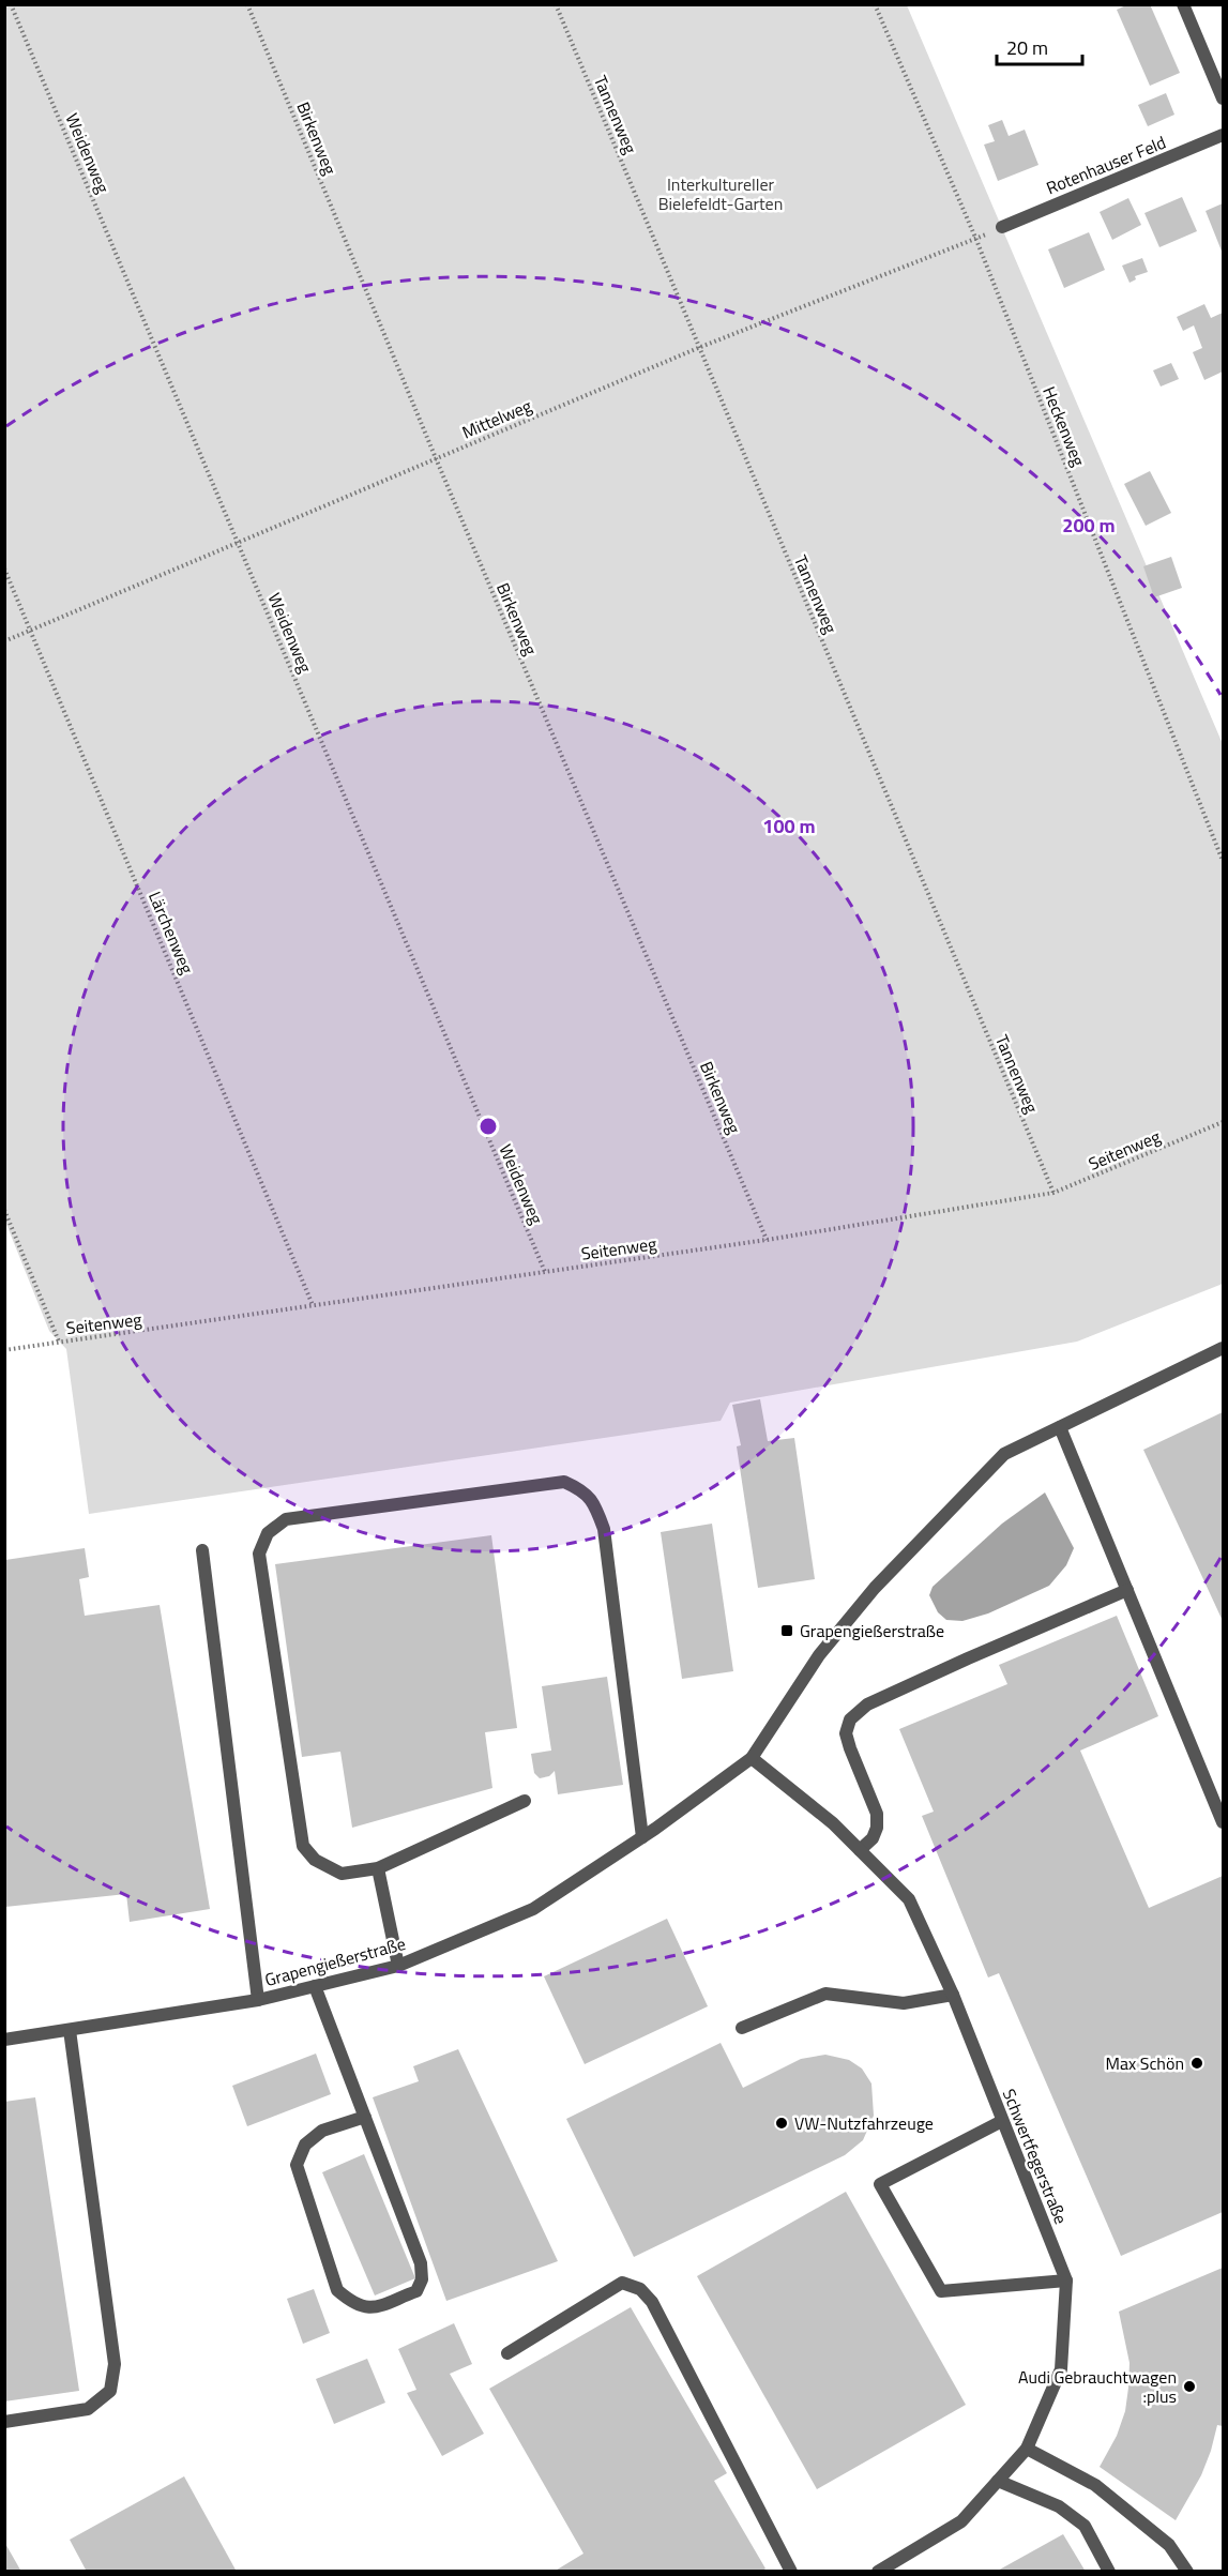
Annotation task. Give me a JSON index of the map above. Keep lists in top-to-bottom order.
{
  "streets": {
    "street": ["Rotenhauser Feld", "Grapengießerstraße", "Schwertfegerstraße"],
    "path": [
      "Tannenweg",
      "Birkenweg",
      "Weidenweg",
      "Mittelweg",
      "Heckenweg",
      "Lärchenweg",
      "Seitenweg"
    ]
  },
  "crossings": [
    ["Tannenweg", "Mittelweg"],
    ["Tannenweg", "Seitenweg"],
    ["Birkenweg", "Mittelweg"],
    ["Birkenweg", "Seitenweg"],
    ["Weidenweg", "Mittelweg"],
    ["Weidenweg", "Seitenweg"],
    ["Rotenhauser Feld", "Mittelweg"],
    ["Mittelweg", "Heckenweg"],
    ["Mittelweg", "Lärchenweg"],
    ["Lärchenweg", "Seitenweg"],
    ["Grapengießerstraße", "Schwertfegerstraße"]
  ],
  "parks": ["Interkultureller Bielefeldt-Garten"],
  "places": {
    "transit": ["Grapengießerstraße"],
    "other": ["Max Schön", "VW-Nutzfahrzeuge", "Audi Gebrauchtwagen :plus"]
  },
  "scale_bar": "20 m",
  "rings": ["200 m", "100 m"]
}
